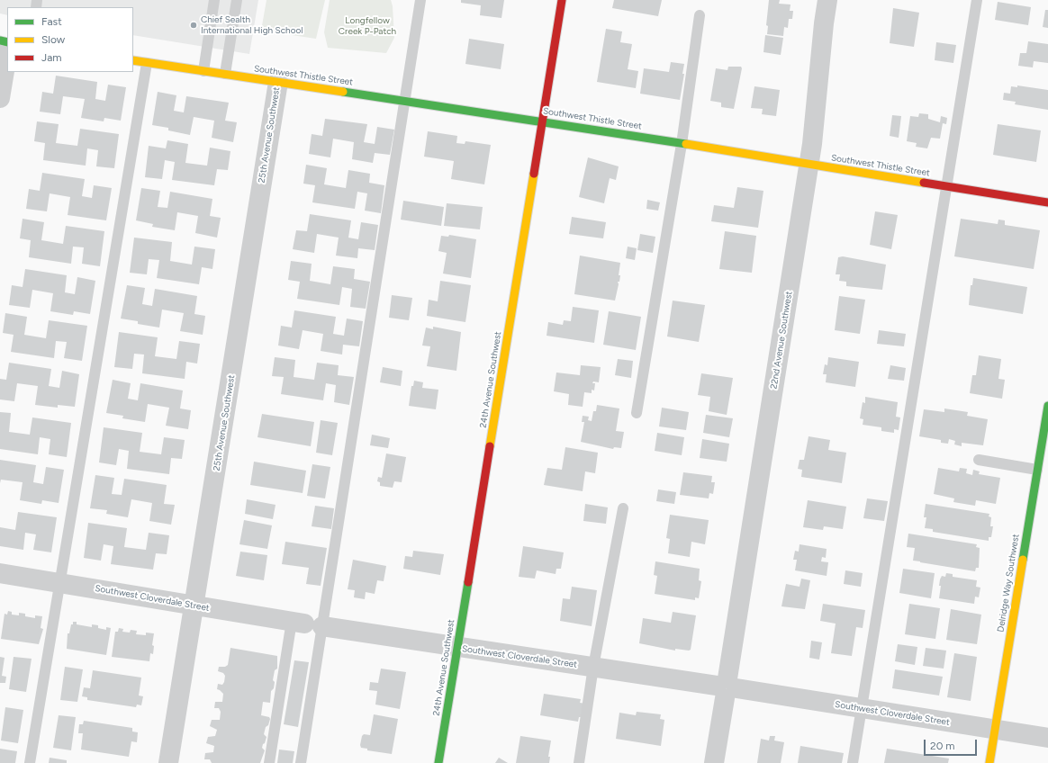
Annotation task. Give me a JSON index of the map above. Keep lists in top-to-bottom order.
{
  "streets": {
    "street": [
      "Southwest Thistle Street",
      "25th Avenue Southwest",
      "22nd Avenue Southwest",
      "24th Avenue Southwest",
      "Delridge Way Southwest",
      "Southwest Cloverdale Street"
    ]
  },
  "crossings": [
    ["Southwest Thistle Street", "25th Avenue Southwest"],
    ["Southwest Thistle Street", "22nd Avenue Southwest"],
    ["Southwest Thistle Street", "24th Avenue Southwest"],
    ["25th Avenue Southwest", "Southwest Cloverdale Street"],
    ["22nd Avenue Southwest", "Southwest Cloverdale Street"],
    ["24th Avenue Southwest", "Southwest Cloverdale Street"],
    ["Delridge Way Southwest", "Southwest Cloverdale Street"]
  ],
  "parks": ["Longfellow Creek P-Patch"],
  "places": ["Chief Sealth International High School"],
  "legend": ["Fast", "Slow", "Jam"],
  "scale_bar": "20 m"
}
